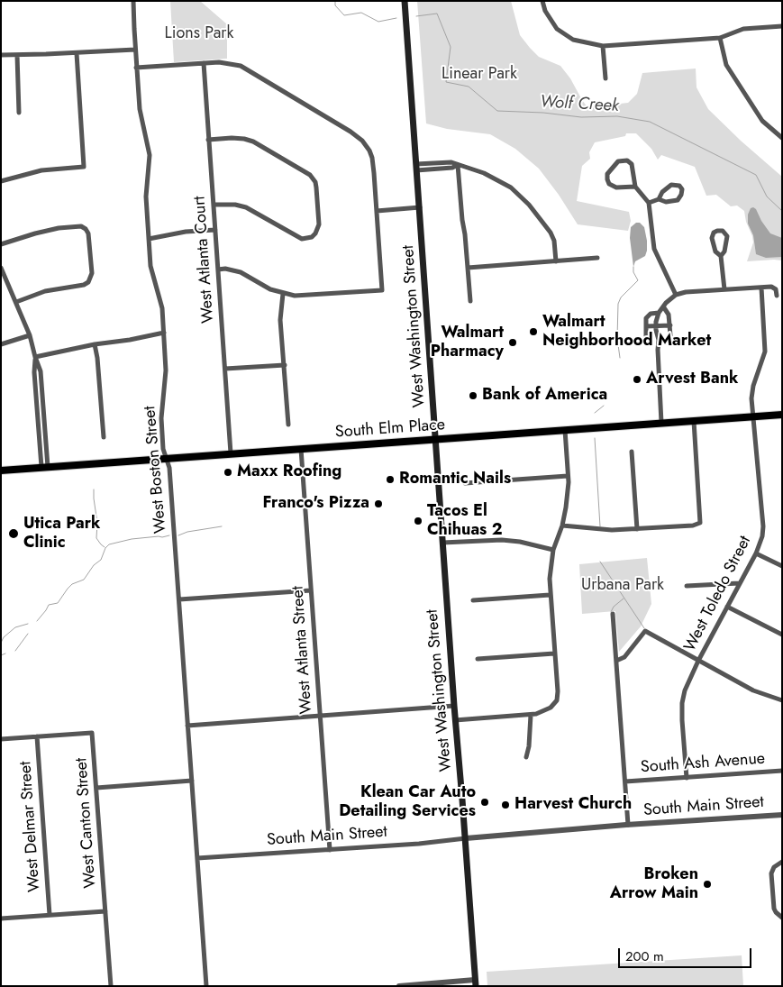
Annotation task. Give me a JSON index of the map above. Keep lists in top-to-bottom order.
{
  "streets": {
    "main road": ["West Washington Street", "South Elm Place"],
    "street": [
      "West Atlanta Court",
      "West Boston Street",
      "West Toledo Street",
      "West Atlanta Street",
      "South Ash Avenue",
      "South Main Street",
      "West Canton Street",
      "West Delmar Street"
    ]
  },
  "crossings": [
    ["West Atlanta Court", "South Elm Place"],
    ["West Washington Street", "South Elm Place"],
    ["West Washington Street", "South Main Street"],
    ["South Elm Place", "West Boston Street"],
    ["South Elm Place", "West Toledo Street"],
    ["South Elm Place", "West Atlanta Street"],
    ["West Boston Street", "South Main Street"],
    ["West Toledo Street", "South Ash Avenue"],
    ["West Atlanta Street", "South Main Street"],
    ["West Canton Street", "West Delmar Street"]
  ],
  "water": ["Wolf Creek"],
  "parks": ["Lions Park", "Linear Park", "Urbana Park"],
  "places": [
    "Walmart Neighborhood Market",
    "Walmart Pharmacy",
    "Arvest Bank",
    "Bank of America",
    "Maxx Roofing",
    "Romantic Nails",
    "Franco's Pizza",
    "Tacos El Chihuas 2",
    "Utica Park Clinic",
    "Klean Car Auto Detailing Services",
    "Harvest Church",
    "Broken Arrow Main"
  ],
  "scale_bar": "200 m"
}
